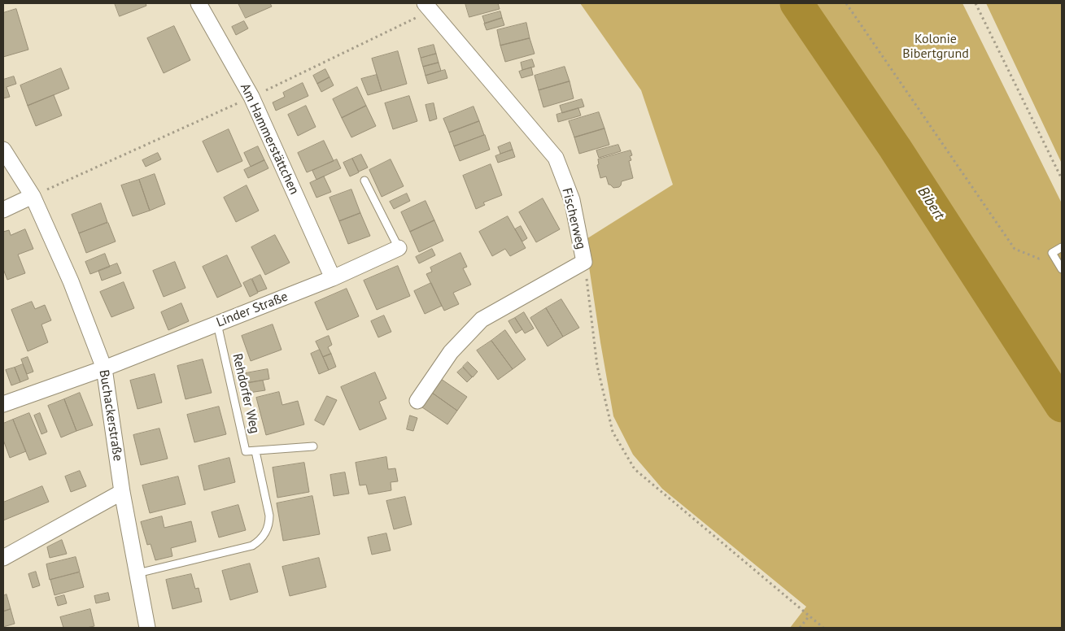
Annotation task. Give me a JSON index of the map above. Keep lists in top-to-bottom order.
{
  "streets": {
    "street": [
      "Am Hammerstättchen",
      "Fischerweg",
      "Linder Straße",
      "Buchackerstraße"
    ],
    "lane": ["Rehdorfer Weg"]
  },
  "crossings": [
    ["Am Hammerstättchen", "Linder Straße"],
    ["Linder Straße", "Rehdorfer Weg"],
    ["Linder Straße", "Buchackerstraße"]
  ],
  "water": ["Bibert"],
  "parks": ["Kolonie Bibertgrund"]
}
